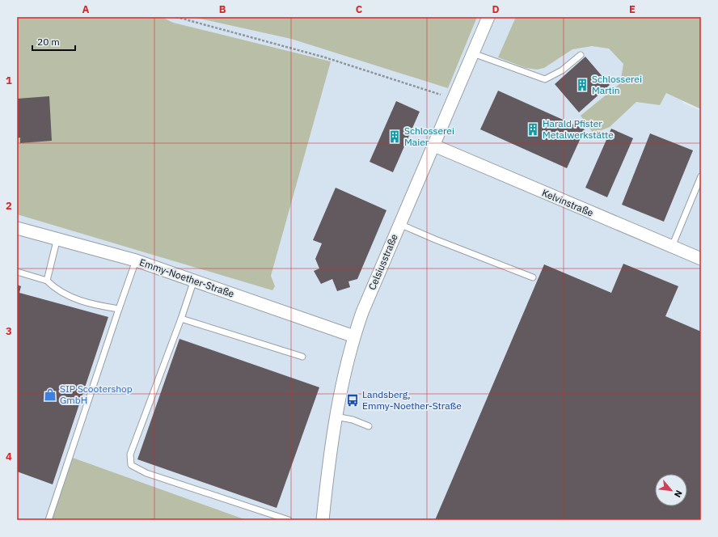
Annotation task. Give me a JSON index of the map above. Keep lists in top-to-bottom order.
{
  "streets": {
    "street": ["Kelvinstraße", "Celsiusstraße", "Emmy-Noether-Straße"]
  },
  "crossings": [
    ["Kelvinstraße", "Celsiusstraße"],
    ["Celsiusstraße", "Emmy-Noether-Straße"]
  ],
  "places": {
    "building": ["Schlosserei Martin", "Harald Pfister Metalwerkstätte", "Schlosserei Maier"],
    "shop": ["SIP Scootershop GmbH"],
    "bus stop": ["Landsberg, Emmy-Noether-Straße"]
  },
  "scale_bar": "20 m",
  "north": "bottom right",
  "grid": {
    "columns": [
      "A",
      "B",
      "C",
      "D",
      "E"
    ],
    "rows": [
      "1",
      "2",
      "3",
      "4"
    ]
  }
}
